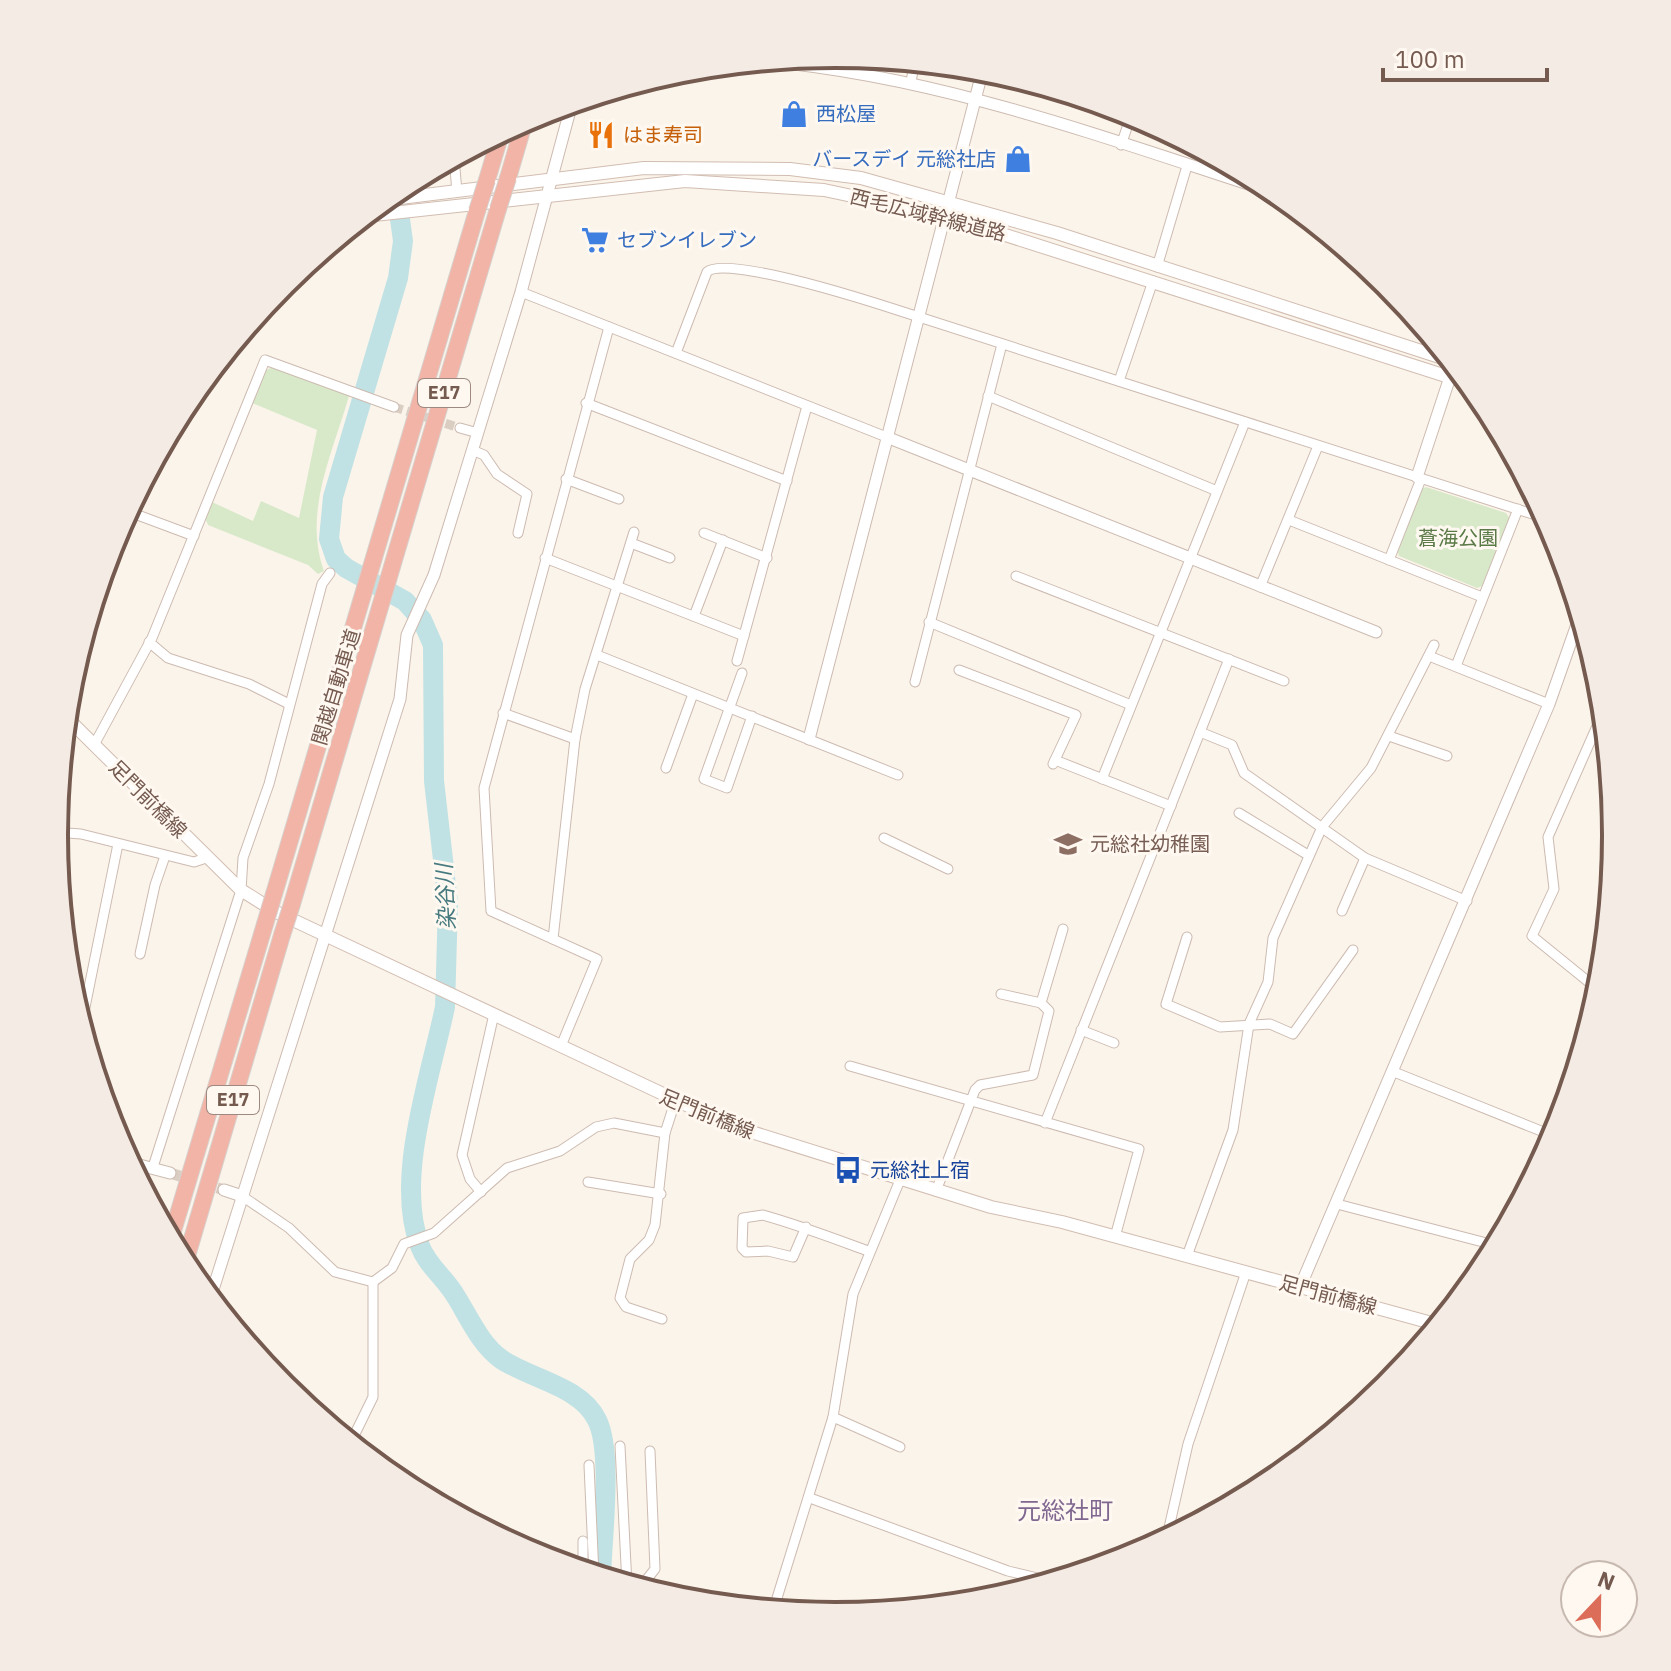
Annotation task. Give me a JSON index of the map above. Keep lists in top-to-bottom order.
{
  "streets": {
    "highway": ["E17", "関越自動車道"],
    "main road": ["西毛広域幹線道路", "足門前橋線"]
  },
  "districts": ["元総社町"],
  "water": ["染谷川"],
  "parks": ["蒼海公園"],
  "places": {
    "shop": ["西松屋", "バースデイ 元総社店"],
    "restaurant": ["はま寿司"],
    "supermarket": ["セブンイレブン"],
    "school or university": ["元総社幼稚園"],
    "bus stop": ["元総社上宿"]
  },
  "scale_bar": "100 m",
  "north": "top"
}
